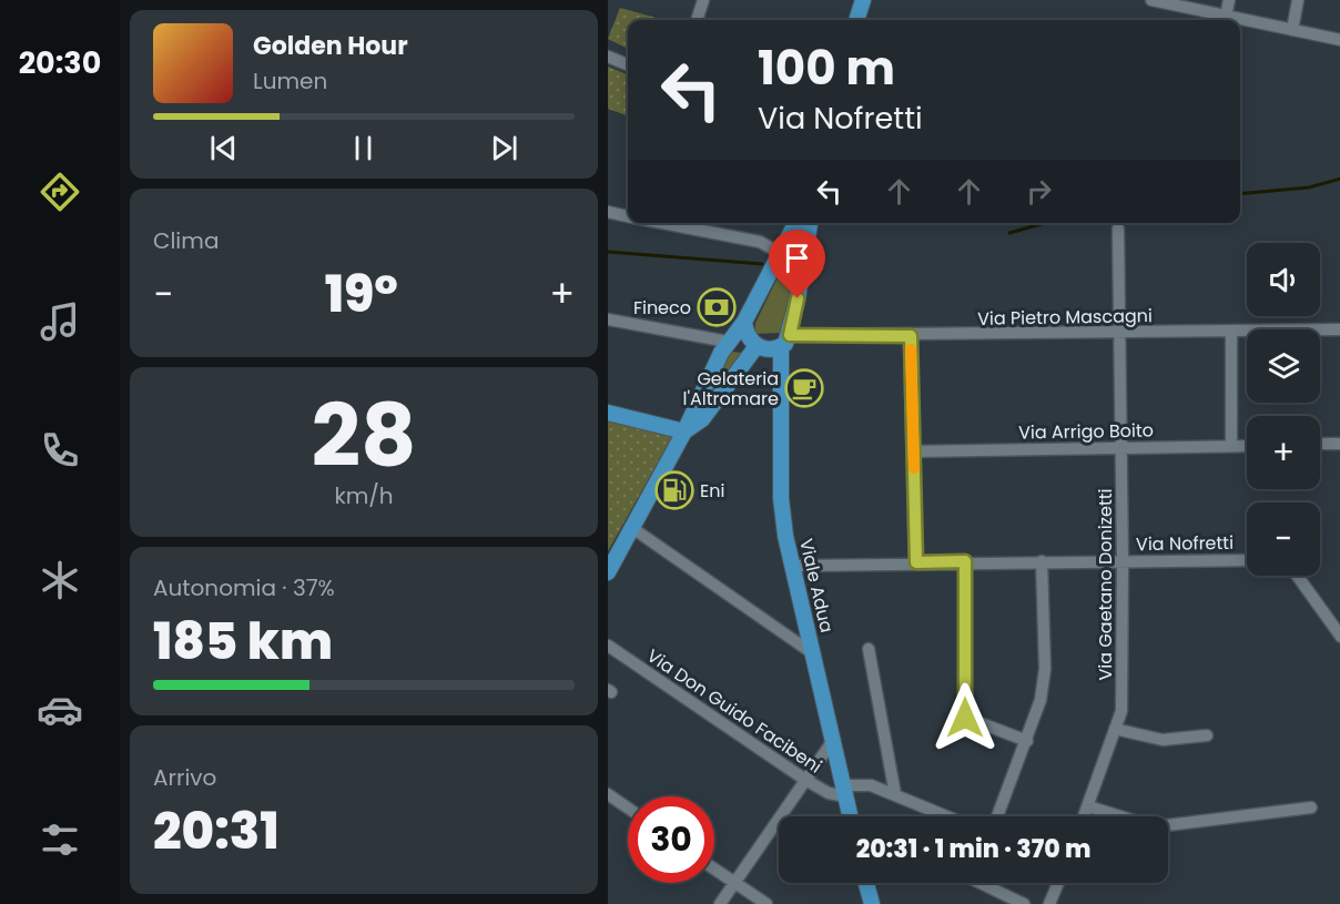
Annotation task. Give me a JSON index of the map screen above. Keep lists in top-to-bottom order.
{
  "streets": {
    "main road": ["Viale Adua"],
    "street": [
      "Via Pietro Mascagni",
      "Via Arrigo Boito",
      "Via Nofretti",
      "Via Gaetano Donizetti",
      "Via Don Guido Facibeni"
    ]
  },
  "crossings": [
    ["Via Pietro Mascagni", "Via Gaetano Donizetti"],
    ["Via Pietro Mascagni", "Viale Adua"],
    ["Via Arrigo Boito", "Via Gaetano Donizetti"],
    ["Via Nofretti", "Via Gaetano Donizetti"],
    ["Via Nofretti", "Viale Adua"],
    ["Viale Adua", "Via Don Guido Facibeni"]
  ],
  "places": {
    "bank": ["Fineco"],
    "cafe": ["Gelateria l'Altromare"],
    "fuel station": ["Eni"]
  },
  "page": {
    "tabs": "20:30",
    "turn": ["100 m", "Via Nofretti"],
    "song": ["Golden Hour", "Lumen"],
    "tile": [
      "Clima",
      ["28", "km/h"],
      ["Autonomia · 37%", "185 km"],
      ["Arrivo", "20:31"]
    ],
    "map_buttons": ["+", "−"],
    "heat": ["−", "19°", "+"],
    "limit": "30",
    "trip": "20:31 · 1 min · 370 m"
  }
}
